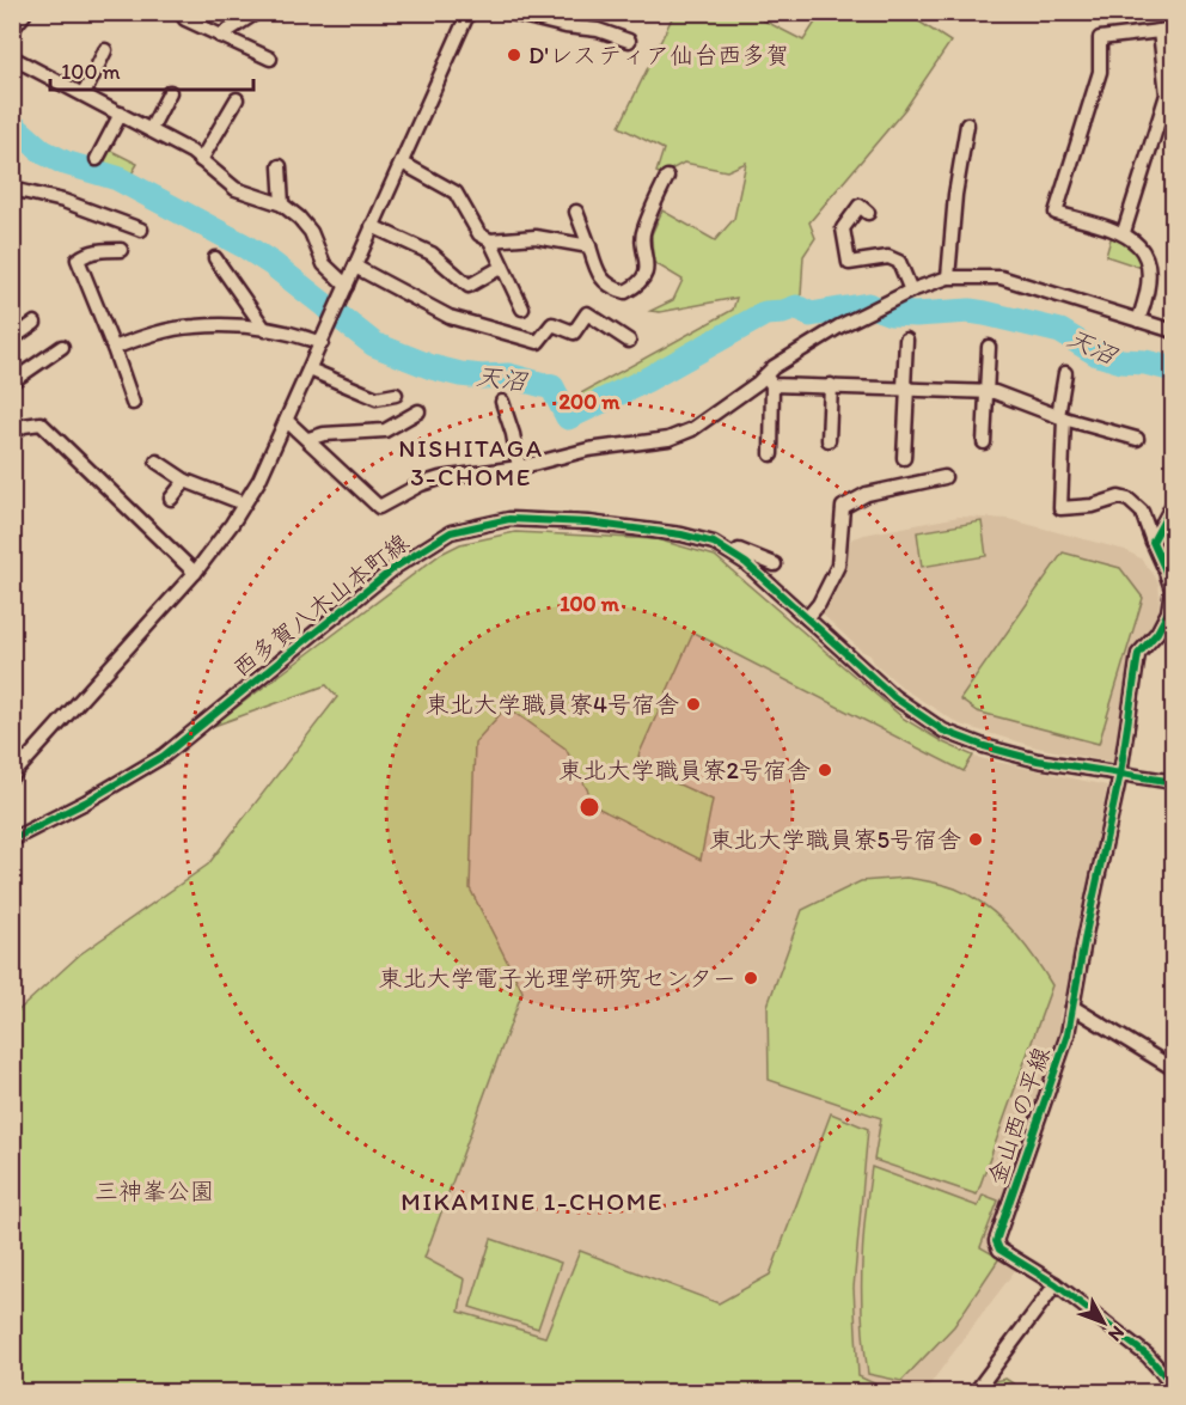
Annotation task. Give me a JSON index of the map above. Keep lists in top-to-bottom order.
{
  "streets": {
    "street": ["西多賀八木山本町線", "金山西の平線"]
  },
  "crossings": [
    ["西多賀八木山本町線", "金山西の平線"]
  ],
  "districts": ["NISHITAGA 3-CHOME", "MIKAMINE 1-CHOME"],
  "water": ["天沼"],
  "parks": ["三神峯公園"],
  "places": [
    "D'レスティア仙台西多賀",
    "東北大学職員寮4号宿舎",
    "東北大学職員寮2号宿舎",
    "東北大学職員寮5号宿舎",
    "東北大学電子光理学研究センター"
  ],
  "scale_bar": "100 m",
  "north": "bottom right",
  "rings": ["200 m", "100 m"]
}
